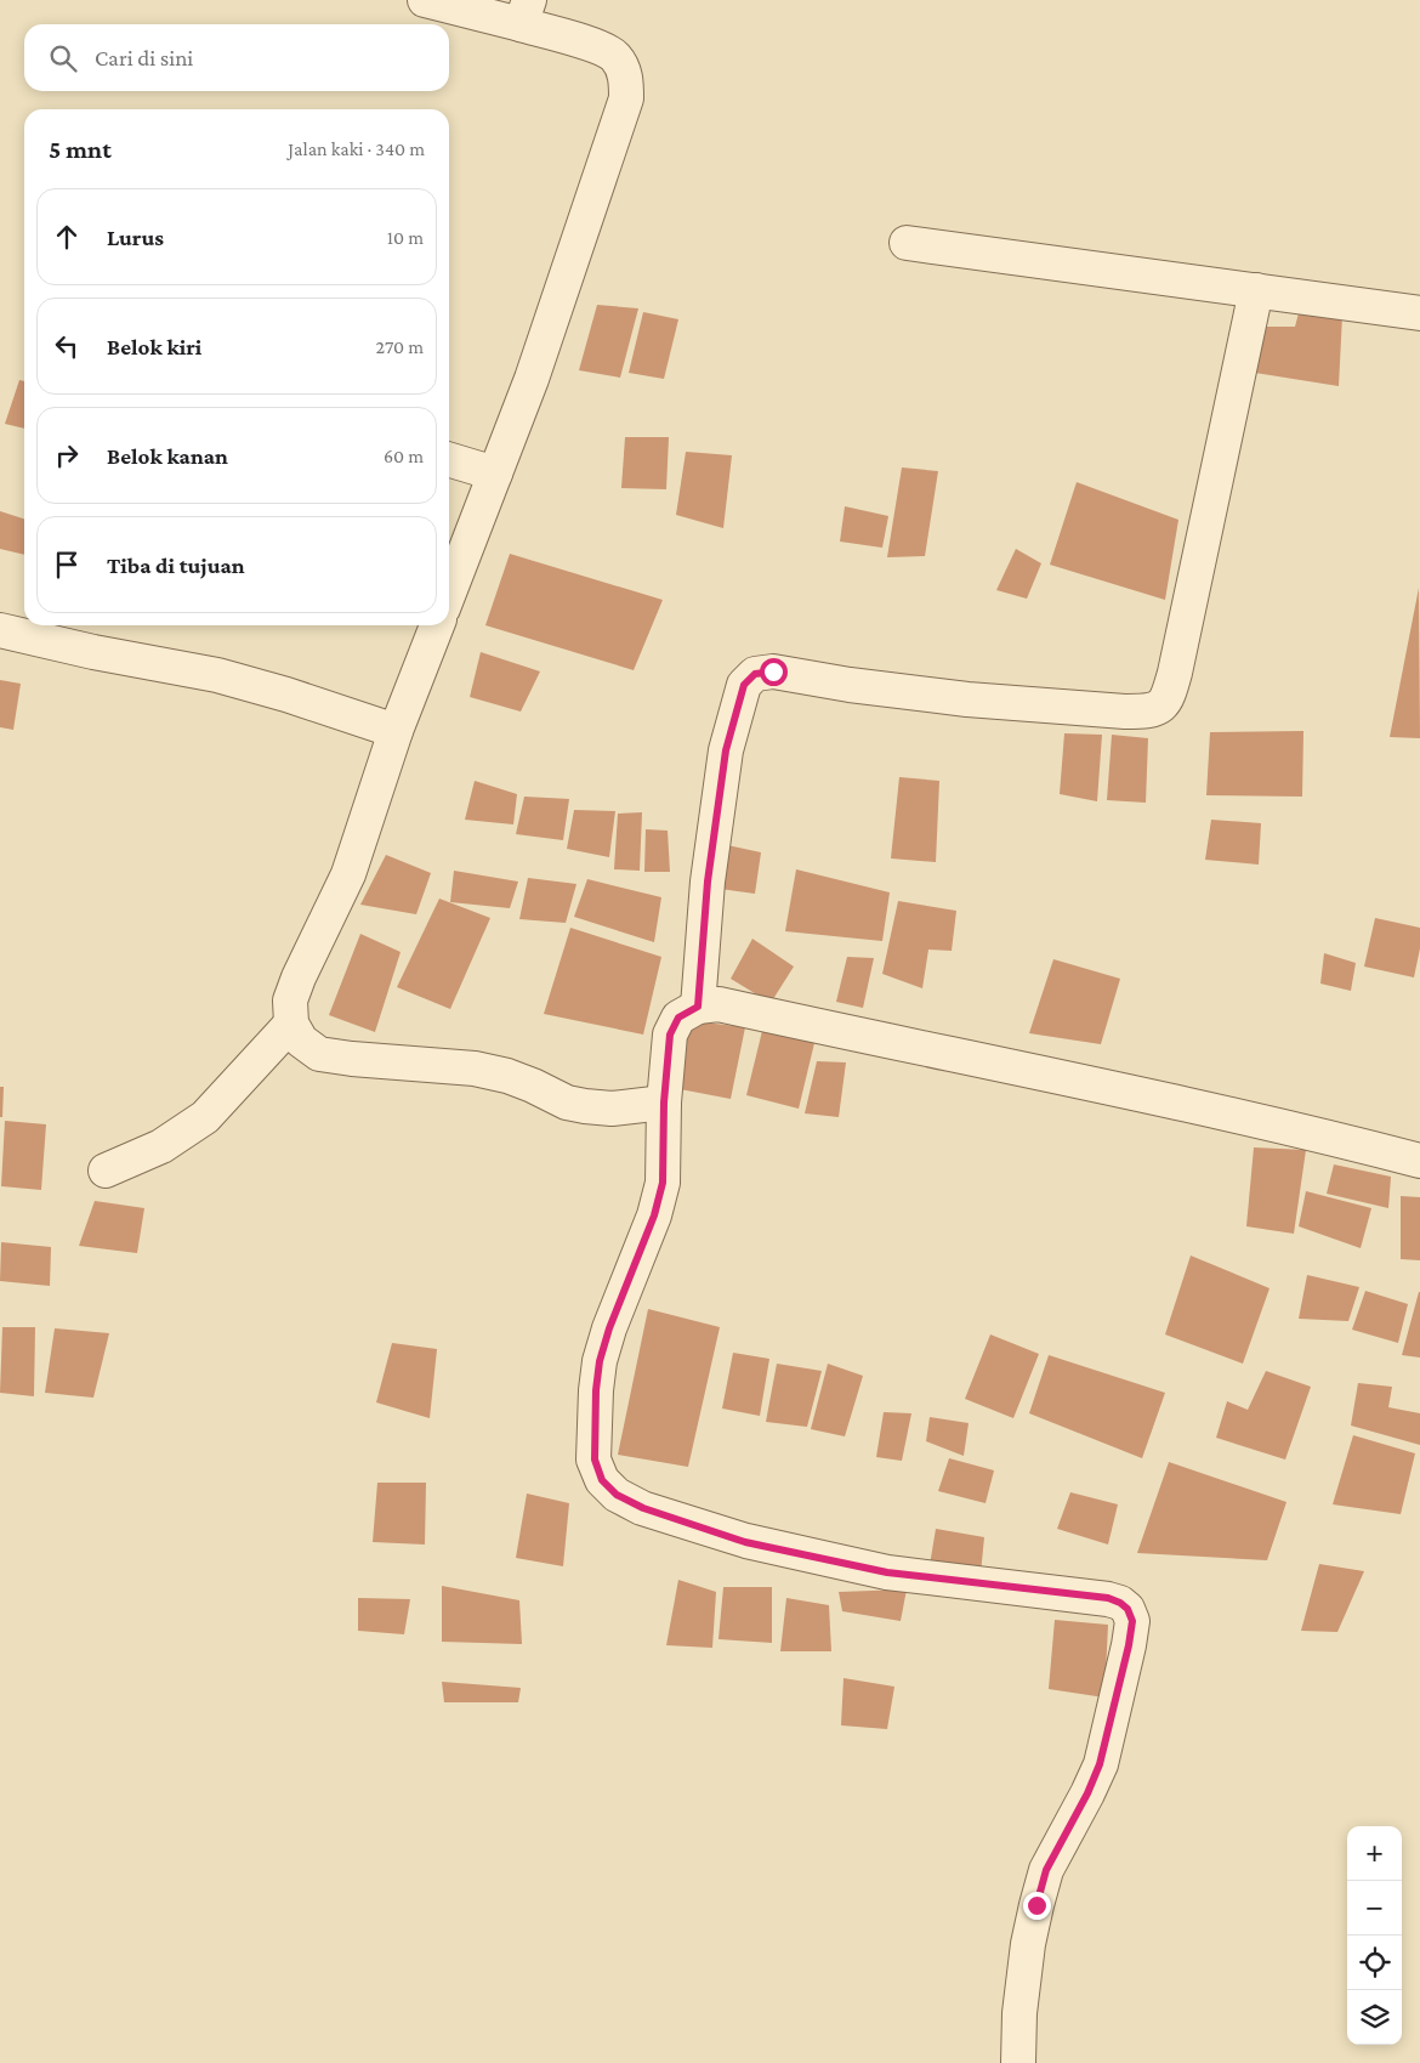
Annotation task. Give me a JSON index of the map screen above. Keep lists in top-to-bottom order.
{
  "page": {
    "search": "Cari di sini",
    "heading": ["5 mnt", "Jalan kaki · 340 m"],
    "list": [
      ["Lurus", "10 m"],
      ["Belok kiri", "270 m"],
      ["Belok kanan", "60 m"],
      "Tiba di tujuan"
    ],
    "map_buttons": ["+", "−"]
  }
}
